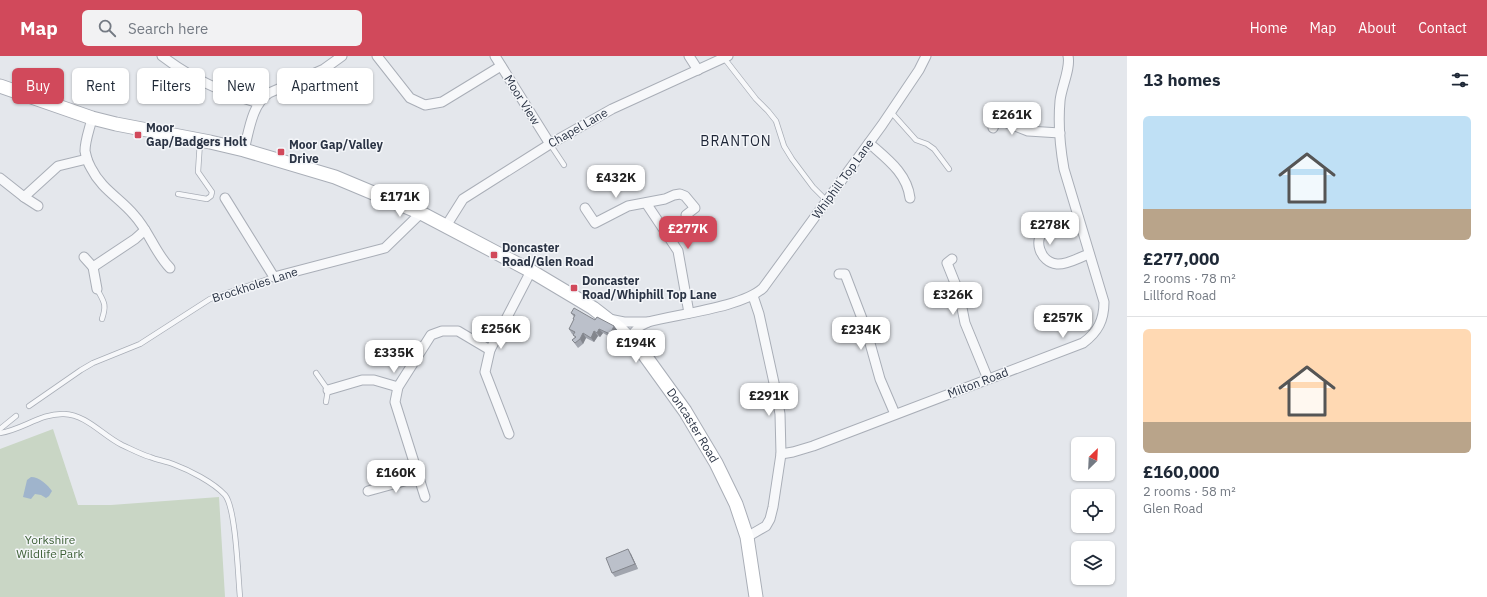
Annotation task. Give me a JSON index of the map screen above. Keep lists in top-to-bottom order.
{
  "streets": {
    "main road": ["Doncaster Road"],
    "street": [
      "Moor View",
      "Chapel Lane",
      "Whiphill Top Lane",
      "Brockholes Lane",
      "Milton Road"
    ]
  },
  "crossings": [
    ["Moor View", "Chapel Lane"],
    ["Chapel Lane", "Doncaster Road"],
    ["Whiphill Top Lane", "Doncaster Road"],
    ["Brockholes Lane", "Doncaster Road"]
  ],
  "districts": ["BRANTON"],
  "parks": ["Yorkshire Wildlife Park"],
  "places": {
    "transit": [
      "Moor Gap/Badgers Holt",
      "Moor Gap/Valley Drive",
      "Doncaster Road/Glen Road",
      "Doncaster Road/Whiphill Top Lane"
    ]
  },
  "north": "top right",
  "page": {
    "header": "Map",
    "search": "Search here",
    "nav": [
      "Home",
      "Map",
      "About",
      "Contact"
    ],
    "heading": "13 homes",
    "chip": [
      "Buy",
      "Rent",
      "Filters",
      "New",
      "Apartment"
    ],
    "price": [
      "£261K",
      "£432K",
      "£171K",
      "£278K",
      "£277K",
      "£326K",
      "£257K",
      "£256K",
      "£234K",
      "£194K",
      "£335K",
      "£291K",
      "£160K"
    ],
    "list": [
      {
        "name": "£277,000",
        "note": "2 rooms · 78 m² · Lillford Road"
      },
      {
        "name": "£160,000",
        "note": "2 rooms · 58 m² · Glen Road"
      }
    ]
  }
}
